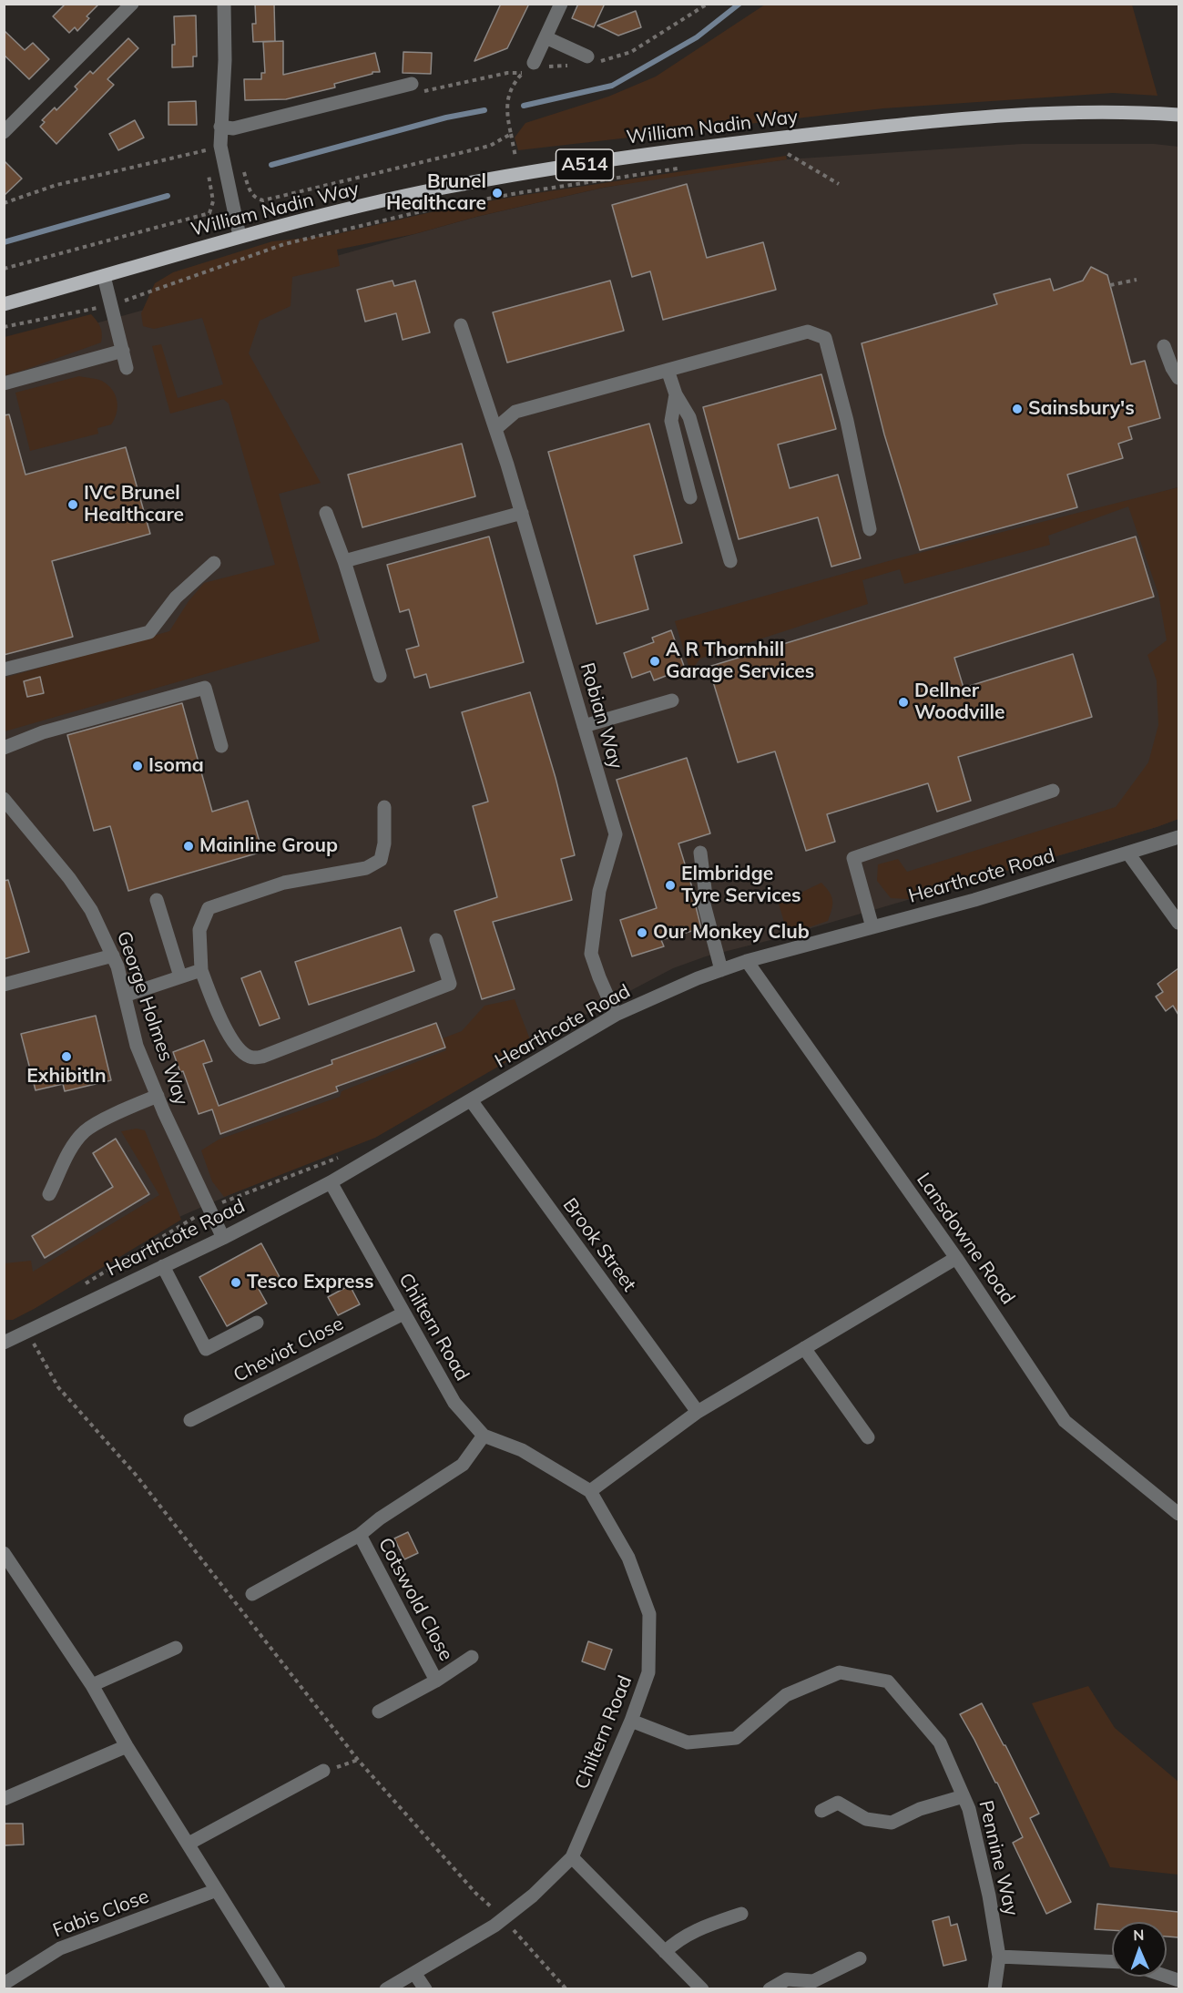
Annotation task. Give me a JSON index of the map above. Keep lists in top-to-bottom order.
{
  "streets": {
    "main road": ["William Nadin Way", "A514"],
    "street": [
      "Robian Way",
      "Hearthcote Road",
      "George Holmes Way",
      "Lansdowne Road",
      "Brook Street",
      "Chiltern Road",
      "Cheviot Close",
      "Cotswold Close",
      "Pennine Way",
      "Fabis Close"
    ]
  },
  "crossings": [
    ["Robian Way", "Hearthcote Road"],
    ["Hearthcote Road", "George Holmes Way"],
    ["Hearthcote Road", "Lansdowne Road"],
    ["Hearthcote Road", "Brook Street"],
    ["Hearthcote Road", "Chiltern Road"],
    ["Chiltern Road", "Cheviot Close"],
    ["Chiltern Road", "Cotswold Close"],
    ["Chiltern Road", "Pennine Way"]
  ],
  "places": [
    "Brunel Healthcare",
    "Sainsbury's",
    "IVC Brunel Healthcare",
    "A R Thornhill Garage Services",
    "Dellner Woodville",
    "Isoma",
    "Mainline Group",
    "Elmbridge Tyre Services",
    "Our Monkey Club",
    "ExhibitIn",
    "Tesco Express"
  ],
  "north": "top"
}
